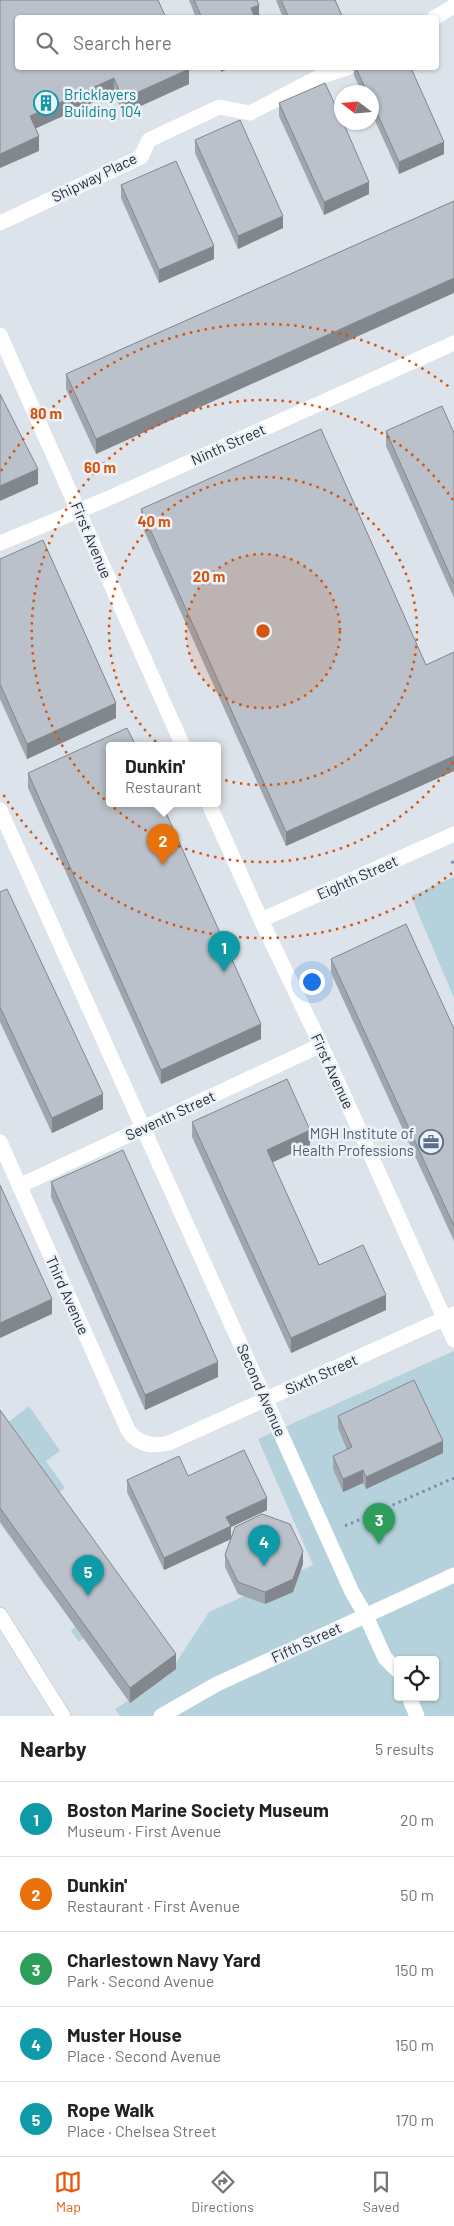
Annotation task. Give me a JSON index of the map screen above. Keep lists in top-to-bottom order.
{
  "streets": {
    "street": [
      "Shipway Place",
      "Ninth Street",
      "First Avenue",
      "Eighth Street",
      "Seventh Street",
      "Third Avenue",
      "Sixth Street",
      "Second Avenue",
      "Fifth Street"
    ]
  },
  "crossings": [
    ["Ninth Street", "First Avenue"],
    ["First Avenue", "Eighth Street"],
    ["First Avenue", "Seventh Street"],
    ["First Avenue", "Sixth Street"],
    ["Seventh Street", "Third Avenue"],
    ["Seventh Street", "Second Avenue"],
    ["Third Avenue", "Sixth Street"],
    ["Sixth Street", "Second Avenue"],
    ["Second Avenue", "Fifth Street"]
  ],
  "places": {
    "building": ["Bricklayers Building 104"],
    "office": ["MGH Institute of Health Professions"]
  },
  "north": "left",
  "page": {
    "search": "Search here",
    "popup": ["Dunkin'", "Restaurant"],
    "pins": [
      "2",
      "1",
      "3",
      "4",
      "5"
    ],
    "heading": ["Nearby", "5 results"],
    "list": [
      {
        "mark": "1",
        "name": "Boston Marine Society Museum",
        "note": "Museum · First Avenue",
        "value": "20 m"
      },
      {
        "mark": "2",
        "name": "Dunkin'",
        "note": "Restaurant · First Avenue",
        "value": "50 m"
      },
      {
        "mark": "3",
        "name": "Charlestown Navy Yard",
        "note": "Park · Second Avenue",
        "value": "150 m"
      },
      {
        "mark": "4",
        "name": "Muster House",
        "note": "Place · Second Avenue",
        "value": "150 m"
      },
      {
        "mark": "5",
        "name": "Rope Walk",
        "note": "Place · Chelsea Street",
        "value": "170 m"
      }
    ],
    "nav": ["Map", "Directions", "Saved"]
  },
  "rings": [
    "80 m",
    "60 m",
    "40 m",
    "20 m"
  ]
}
